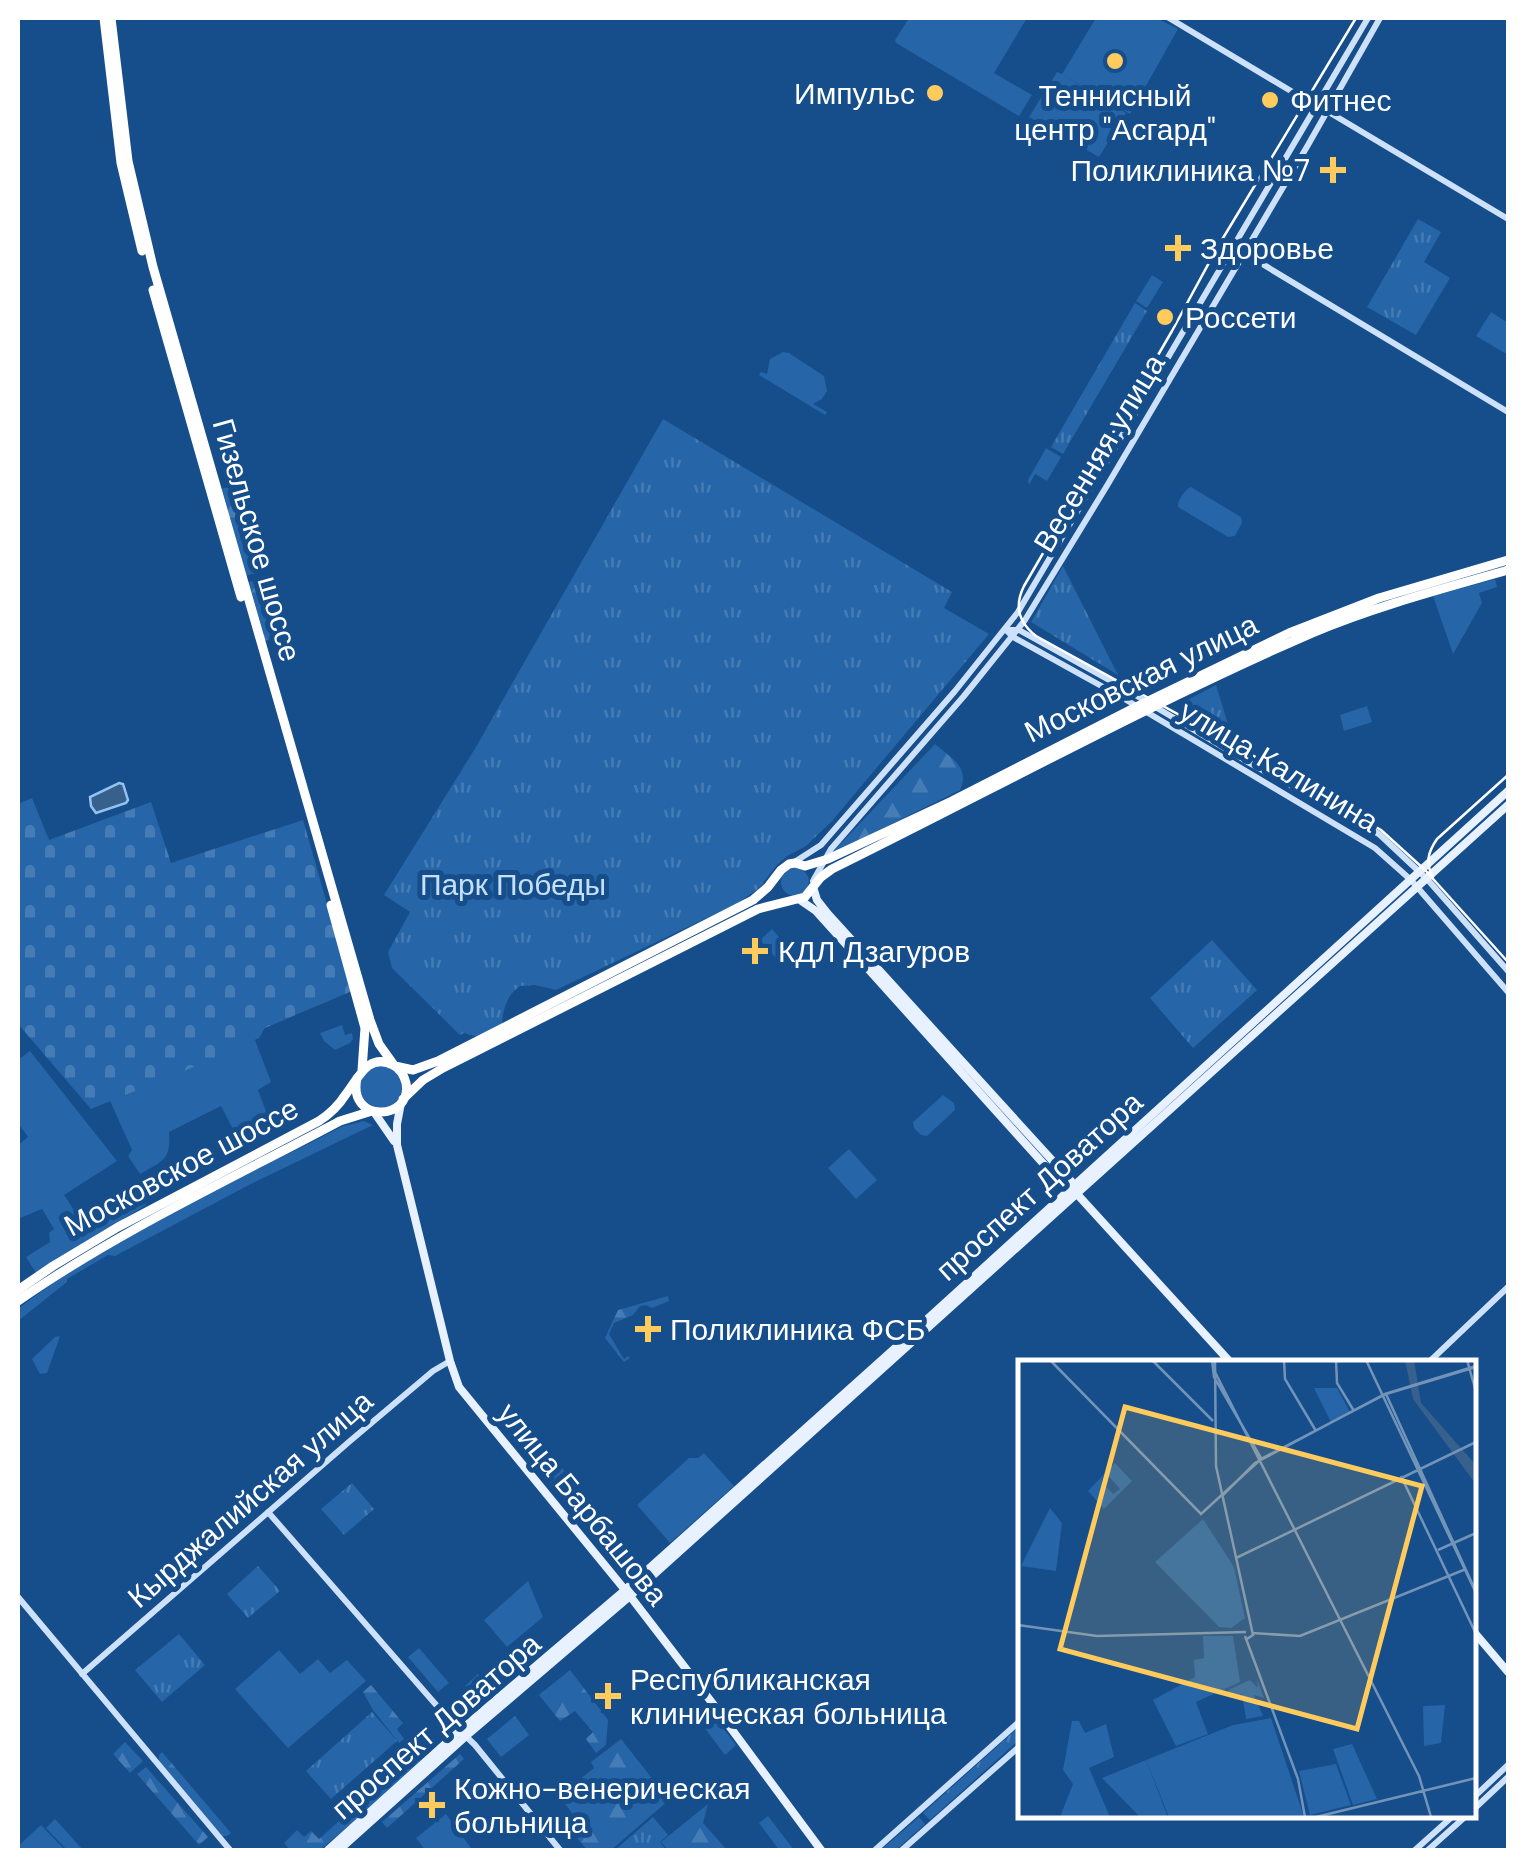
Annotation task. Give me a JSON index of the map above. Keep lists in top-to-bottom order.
{
  "streets": {
    "highway": ["Гизельское шоссе", "Московская улица", "Московское шоссе"],
    "main road": ["проспект Доватора", "улица Барбашова"],
    "street": ["Весенняя улица", "улица Калинина", "Кырджалийская улица"]
  },
  "crossings": [
    ["Весенняя улица", "Московская улица"],
    ["Весенняя улица", "улица Калинина"],
    ["Гизельское шоссе", "Московская улица"],
    ["Гизельское шоссе", "Московское шоссе"],
    ["Гизельское шоссе", "улица Барбашова"],
    ["Московская улица", "улица Калинина"],
    ["Московская улица", "Московское шоссе"],
    ["Московская улица", "улица Барбашова"],
    ["улица Калинина", "проспект Доватора"],
    ["Московское шоссе", "улица Барбашова"],
    ["проспект Доватора", "улица Барбашова"],
    ["Кырджалийская улица", "улица Барбашова"]
  ],
  "parks": ["Парк Победы"],
  "places": {
    "other": [
      "Теннисный центр \"Асгард\"",
      "Импульс",
      "Фитнес",
      "Россети"
    ],
    "health": [
      "Поликлиника №7",
      "Здоровье",
      "КДЛ Дзагуров",
      "Поликлиника ФСБ",
      "Республиканская клиническая больница",
      "Кожно-венерическая больница"
    ]
  }
}
